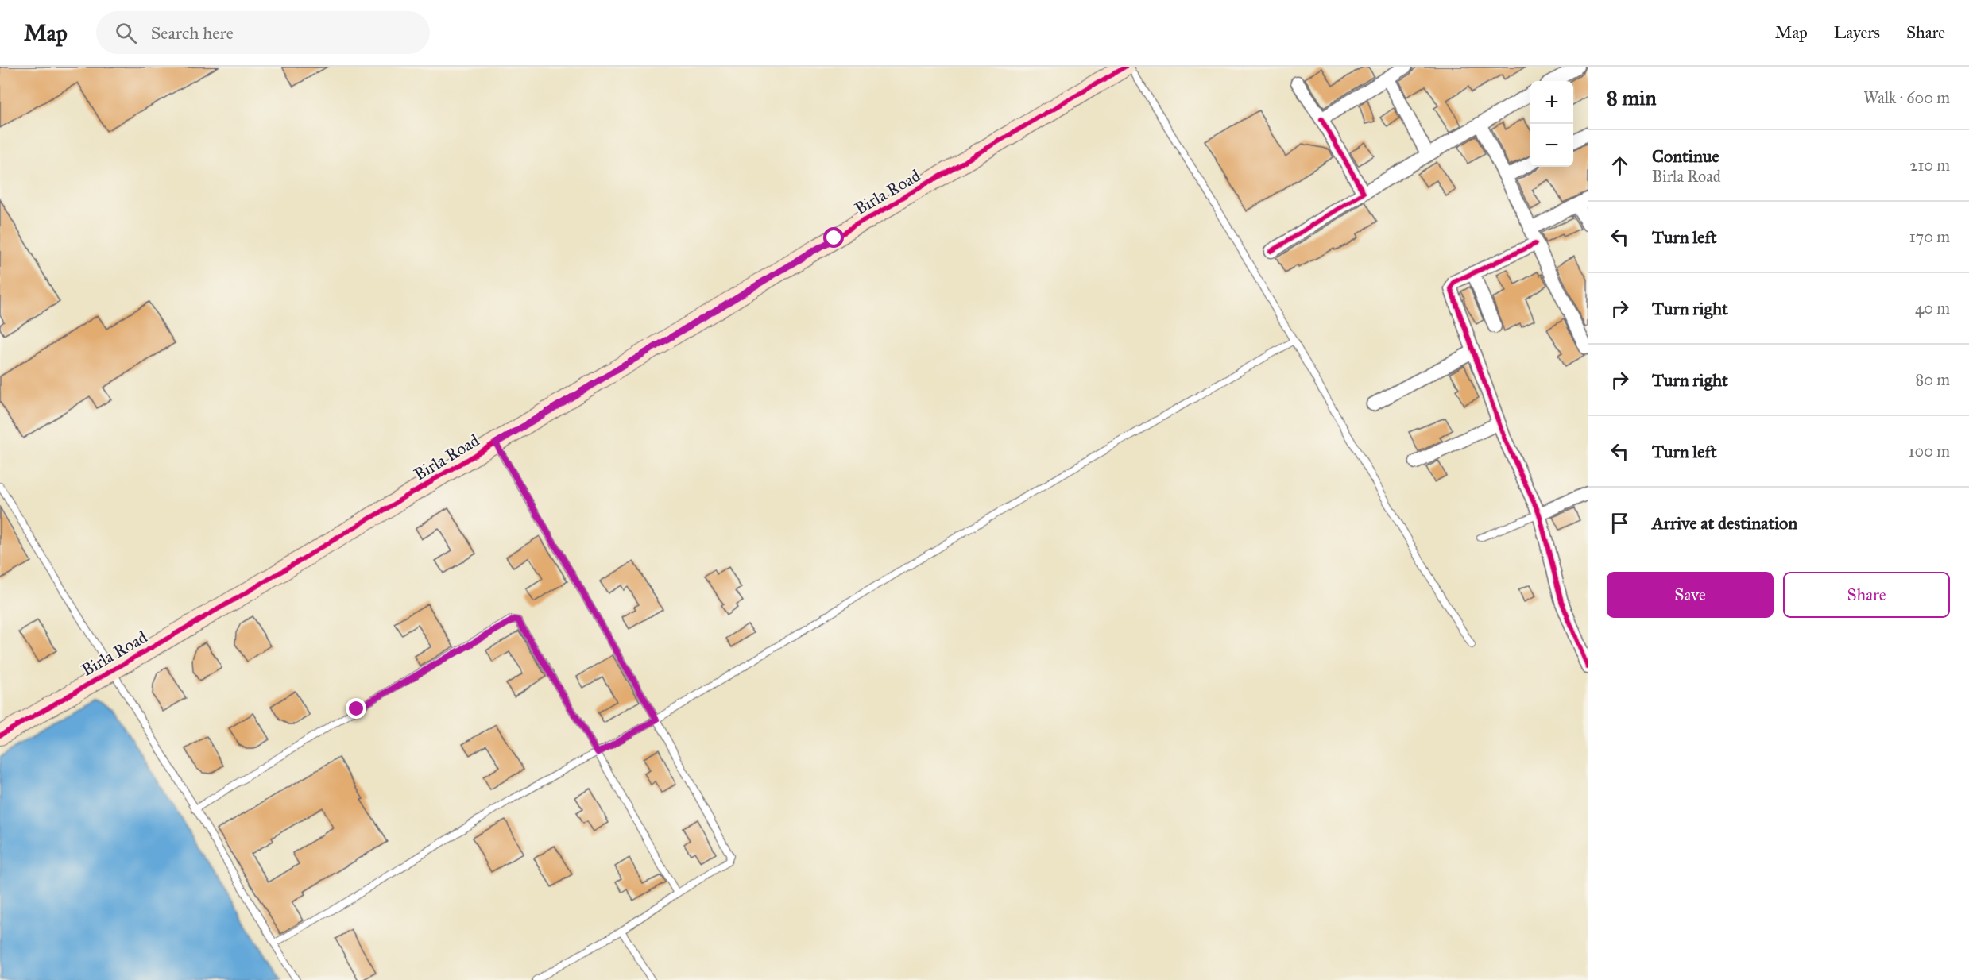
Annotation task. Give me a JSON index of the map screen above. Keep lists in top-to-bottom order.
{
  "streets": {
    "street": ["Birla Road"]
  },
  "page": {
    "header": "Map",
    "search": "Search here",
    "nav": ["Map", "Layers", "Share"],
    "heading": ["8 min", "Walk · 600 m"],
    "map_buttons": ["+", "−"],
    "list": [
      ["Continue", "Birla Road", "210 m"],
      ["Turn left", "170 m"],
      ["Turn right", "40 m"],
      ["Turn right", "80 m"],
      ["Turn left", "100 m"],
      "Arrive at destination"
    ],
    "buttons": ["Save", "Share"]
  }
}
